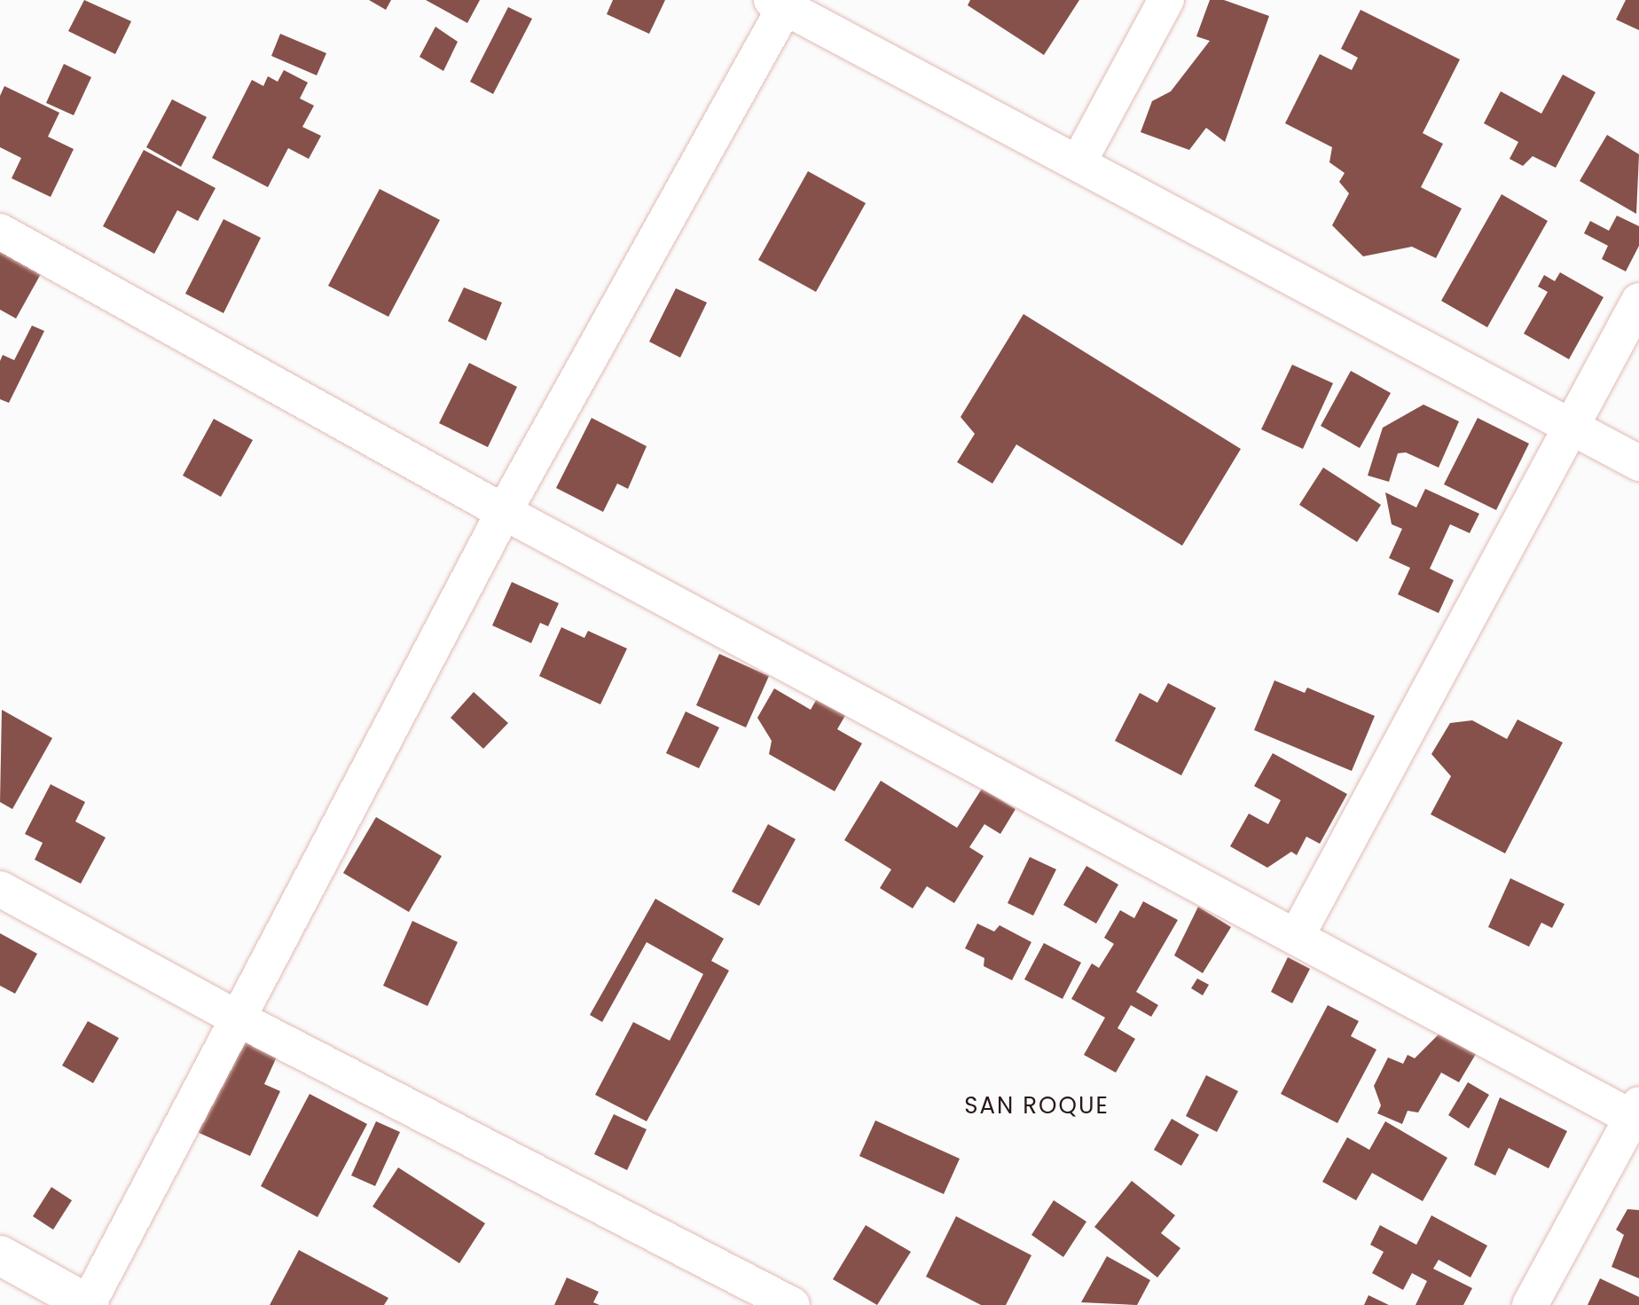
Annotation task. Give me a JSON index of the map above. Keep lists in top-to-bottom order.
{
  "districts": ["SAN ROQUE"]
}
